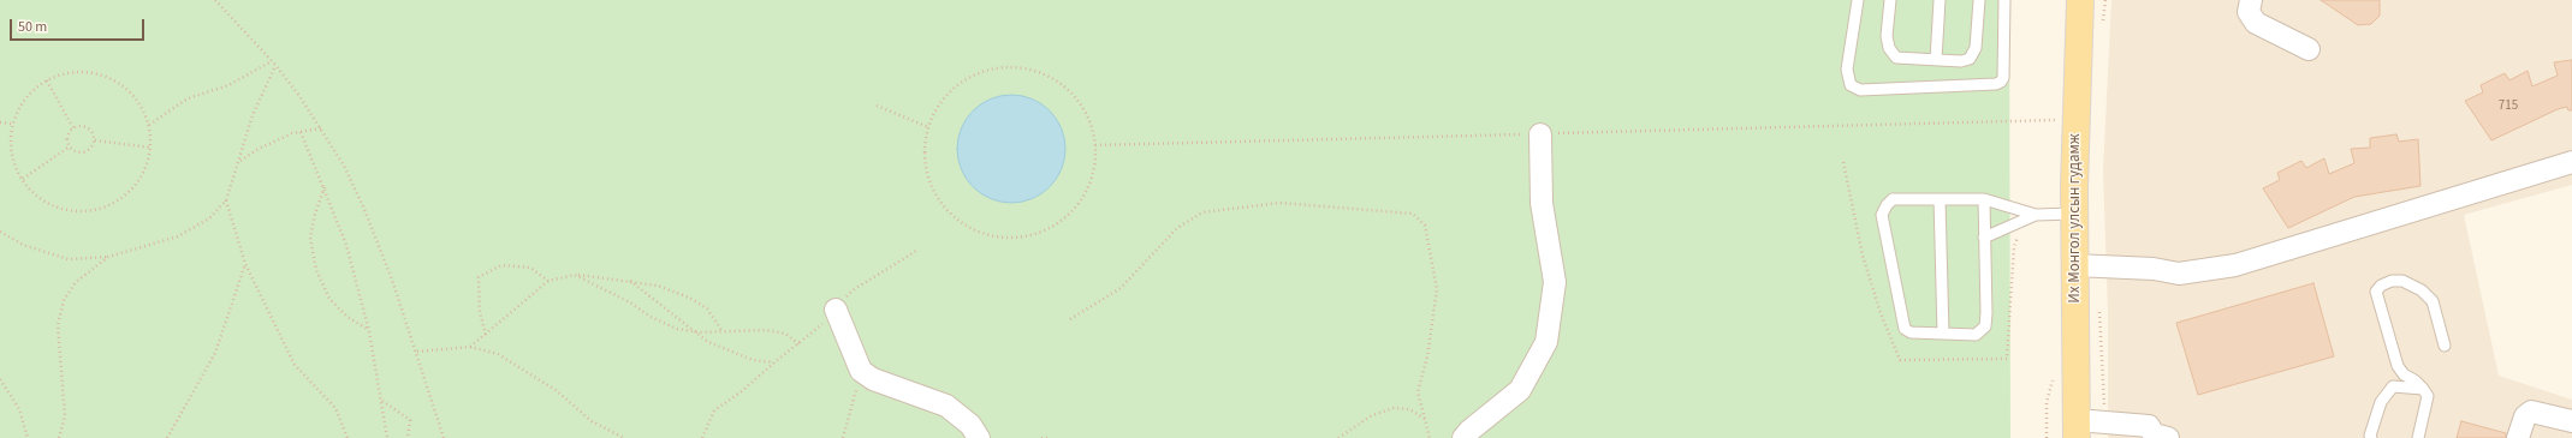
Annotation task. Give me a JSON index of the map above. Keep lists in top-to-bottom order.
{
  "streets": {
    "main road": ["Их Монгол улсын гудамж"]
  },
  "house_numbers": ["715"],
  "scale_bar": "50 m"
}
